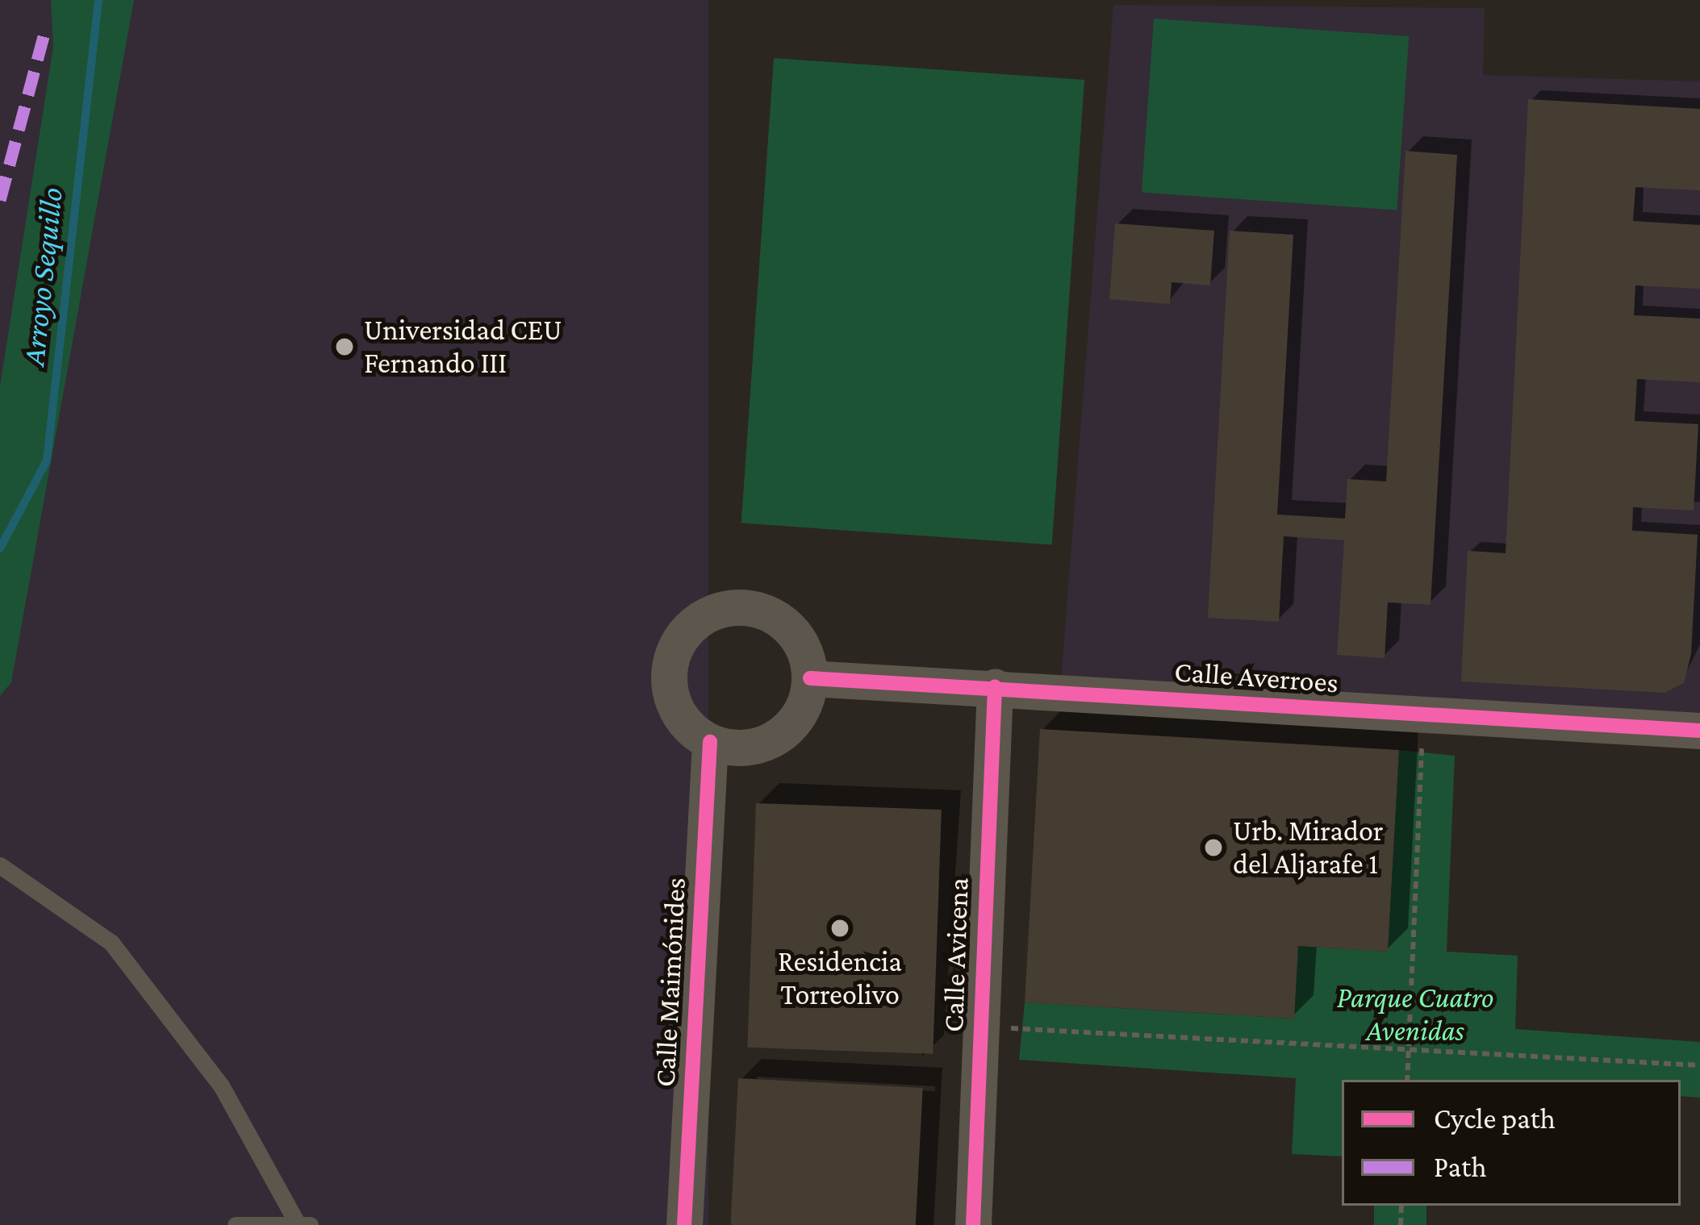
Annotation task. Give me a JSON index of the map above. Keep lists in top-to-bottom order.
{
  "streets": {
    "street": ["Calle Averroes", "Calle Avicena", "Calle Maimónides"]
  },
  "crossings": [
    ["Calle Averroes", "Calle Avicena"],
    ["Calle Averroes", "Calle Maimónides"]
  ],
  "water": ["Arroyo Sequillo"],
  "parks": ["Parque Cuatro Avenidas"],
  "places": ["Universidad CEU Fernando III", "Urb. Mirador del Aljarafe 1", "Residencia Torreolivo"],
  "legend": ["Cycle path", "Path"]
}
